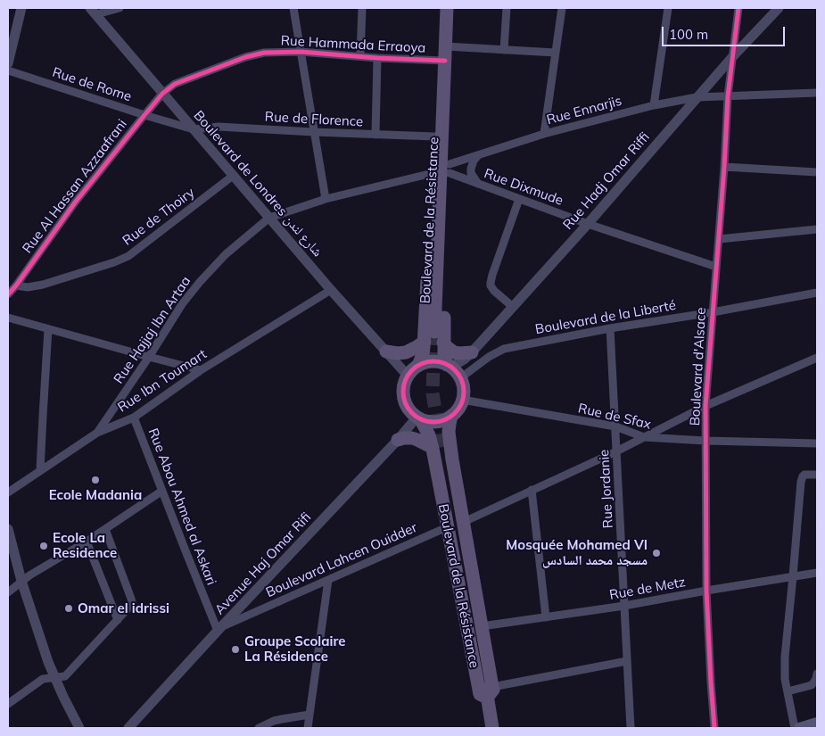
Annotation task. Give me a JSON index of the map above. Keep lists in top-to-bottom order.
{
  "streets": {
    "main road": ["Boulevard de la Résistance"],
    "street": [
      "Rue Hammada Erraoya",
      "Rue de Rome",
      "Rue Ennarjis",
      "Rue de Florence",
      "Rue Hadj Omar Riffi",
      "Boulevard de Londres شارع لندن",
      "Rue Al Hassan Azzaafrani",
      "Rue Dixmude",
      "Rue de Thoiry",
      "Boulevard de la Liberté",
      "Rue Hajjaj Ibn Artaa",
      "Boulevard d'Alsace",
      "Rue Ibn Toumart",
      "Rue de Sfax",
      "Rue Jordanie",
      "Rue Abou Ahmed al Askari",
      "Boulevard Lahcen Ouidder",
      "Avenue Haj Omar Rifi",
      "Rue de Metz"
    ]
  },
  "crossings": [
    ["Rue Hammada Erraoya", "Boulevard de Londres شارع لندن"],
    ["Rue Hammada Erraoya", "Rue Al Hassan Azzaafrani"],
    ["Rue Hammada Erraoya", "Boulevard de la Résistance"],
    ["Rue de Rome", "Rue de Florence"],
    ["Rue de Rome", "Boulevard de Londres شارع لندن"],
    ["Rue de Rome", "Rue Al Hassan Azzaafrani"],
    ["Rue Ennarjis", "Rue Hadj Omar Riffi"],
    ["Rue Ennarjis", "Rue Dixmude"],
    ["Rue Ennarjis", "Boulevard de la Résistance"],
    ["Rue Ennarjis", "Boulevard d'Alsace"],
    ["Rue de Florence", "Boulevard de Londres شارع لندن"],
    ["Rue de Florence", "Boulevard de la Résistance"],
    ["Rue Hadj Omar Riffi", "Boulevard de Londres شارع لندن"],
    ["Rue Hadj Omar Riffi", "Rue Dixmude"],
    ["Rue Hadj Omar Riffi", "Boulevard de la Résistance"],
    ["Rue Hadj Omar Riffi", "Boulevard de la Liberté"],
    ["Rue Hadj Omar Riffi", "Boulevard d'Alsace"],
    ["Rue Hadj Omar Riffi", "Rue de Sfax"],
    ["Rue Hadj Omar Riffi", "Avenue Haj Omar Rifi"],
    ["Boulevard de Londres شارع لندن", "Rue Al Hassan Azzaafrani"],
    ["Boulevard de Londres شارع لندن", "Rue de Thoiry"],
    ["Boulevard de Londres شارع لندن", "Boulevard de la Résistance"],
    ["Boulevard de Londres شارع لندن", "Boulevard de la Liberté"],
    ["Boulevard de Londres شارع لندن", "Rue Hajjaj Ibn Artaa"],
    ["Boulevard de Londres شارع لندن", "Rue Ibn Toumart"],
    ["Boulevard de Londres شارع لندن", "Rue de Sfax"],
    ["Boulevard de Londres شارع لندن", "Avenue Haj Omar Rifi"],
    ["Rue Al Hassan Azzaafrani", "Rue de Thoiry"],
    ["Rue Dixmude", "Boulevard de la Résistance"],
    ["Rue Dixmude", "Boulevard d'Alsace"],
    ["Boulevard de la Résistance", "Boulevard de la Liberté"],
    ["Boulevard de la Résistance", "Rue Hajjaj Ibn Artaa"],
    ["Boulevard de la Résistance", "Rue de Sfax"],
    ["Boulevard de la Résistance", "Boulevard Lahcen Ouidder"],
    ["Boulevard de la Résistance", "Avenue Haj Omar Rifi"],
    ["Boulevard de la Résistance", "Rue de Metz"],
    ["Boulevard de la Liberté", "Boulevard d'Alsace"],
    ["Boulevard de la Liberté", "Rue de Sfax"],
    ["Boulevard de la Liberté", "Rue Jordanie"],
    ["Boulevard de la Liberté", "Avenue Haj Omar Rifi"],
    ["Rue Hajjaj Ibn Artaa", "Rue Ibn Toumart"],
    ["Boulevard d'Alsace", "Rue de Sfax"],
    ["Boulevard d'Alsace", "Rue de Metz"],
    ["Rue Ibn Toumart", "Rue Abou Ahmed al Askari"],
    ["Rue de Sfax", "Rue Jordanie"],
    ["Rue de Sfax", "Avenue Haj Omar Rifi"],
    ["Rue Jordanie", "Rue de Metz"],
    ["Rue Abou Ahmed al Askari", "Boulevard Lahcen Ouidder"],
    ["Rue Abou Ahmed al Askari", "Avenue Haj Omar Rifi"],
    ["Boulevard Lahcen Ouidder", "Avenue Haj Omar Rifi"]
  ],
  "places": [
    "Ecole Madania",
    "Ecole La Residence",
    "Mosquée Mohamed VI مسجد محمد السادس",
    "Omar el idrissi",
    "Groupe Scolaire La Résidence"
  ],
  "scale_bar": "100 m"
}
